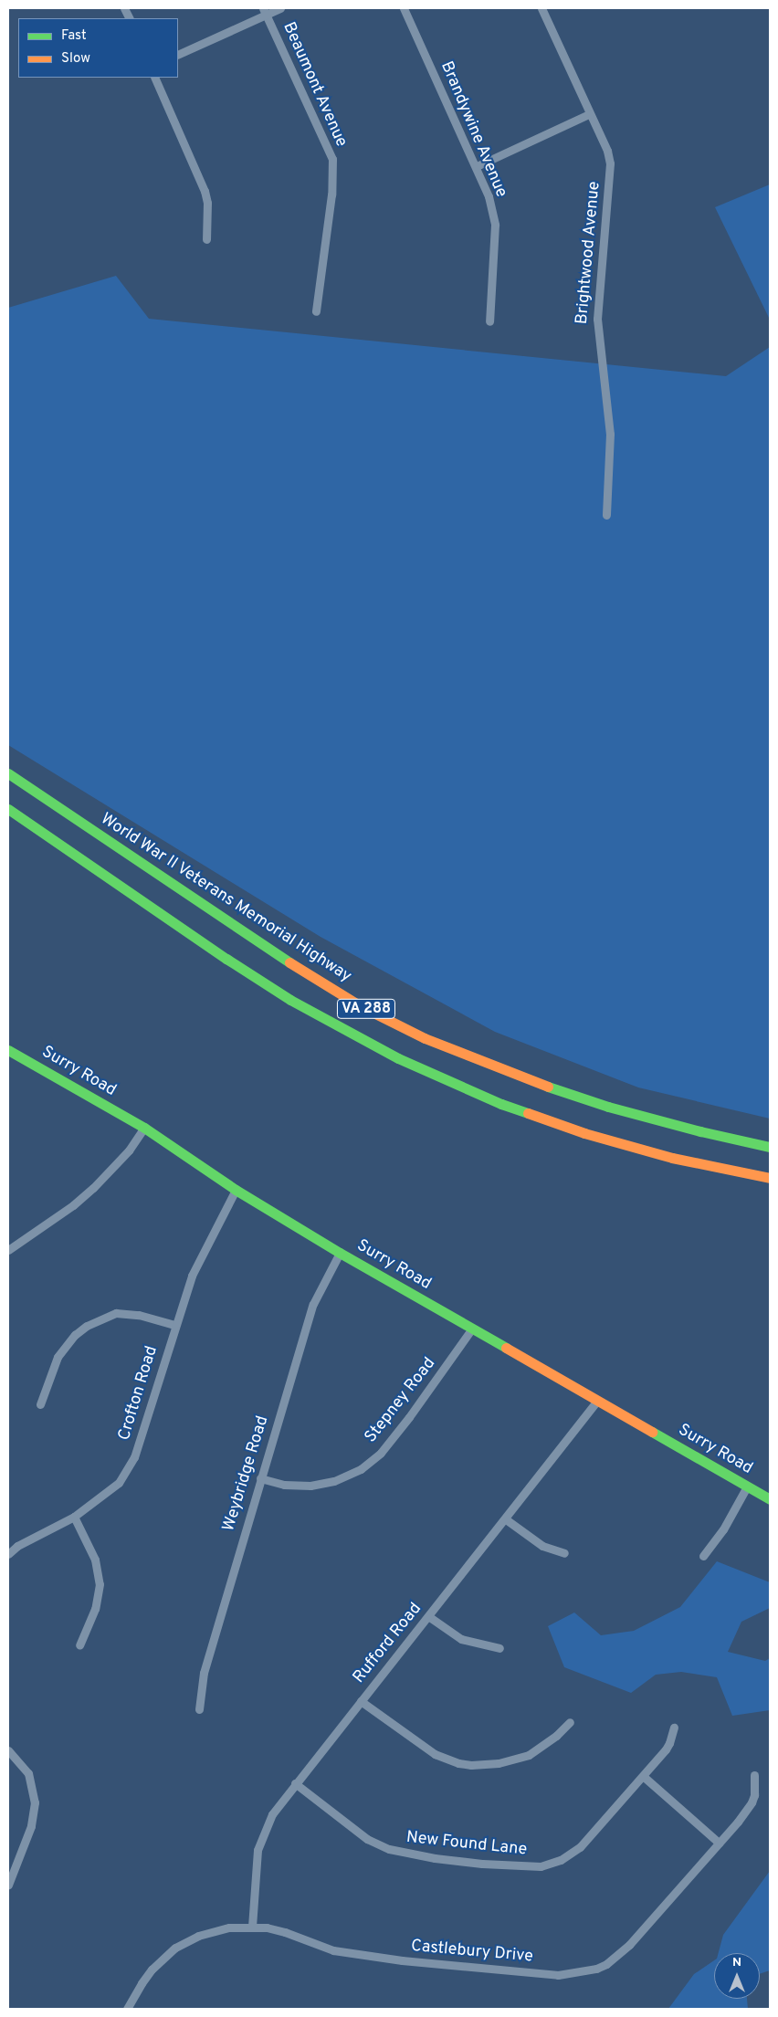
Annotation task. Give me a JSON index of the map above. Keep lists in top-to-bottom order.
{
  "streets": {
    "main road": ["World War II Veterans Memorial Highway", "VA 288", "Surry Road"],
    "street": [
      "Beaumont Avenue",
      "Brandywine Avenue",
      "Brightwood Avenue",
      "Crofton Road",
      "Stepney Road",
      "Weybridge Road",
      "Rufford Road",
      "New Found Lane",
      "Castlebury Drive"
    ]
  },
  "crossings": [
    ["Surry Road", "Crofton Road"],
    ["Surry Road", "Stepney Road"],
    ["Surry Road", "Weybridge Road"],
    ["Surry Road", "Rufford Road"],
    ["Stepney Road", "Weybridge Road"],
    ["Rufford Road", "New Found Lane"],
    ["Rufford Road", "Castlebury Drive"]
  ],
  "legend": ["Fast", "Slow"],
  "north": "top"
}
